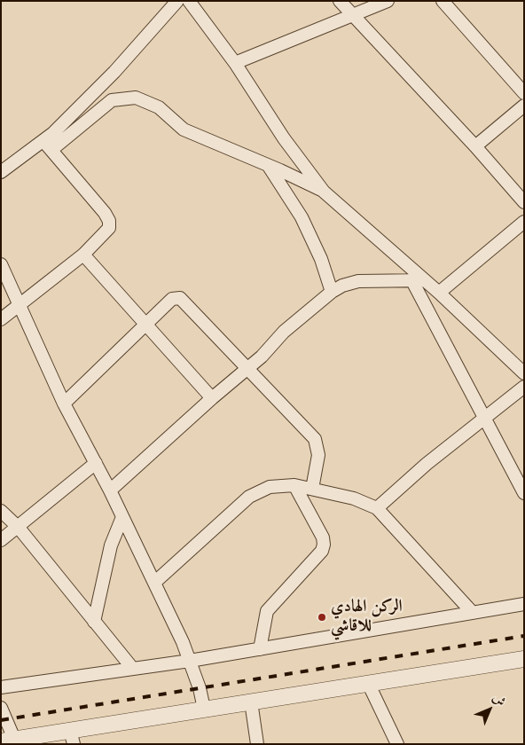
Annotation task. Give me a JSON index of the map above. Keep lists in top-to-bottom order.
{
  "places": ["الركن الهادي للاقاشي"],
  "north": "top right"
}
